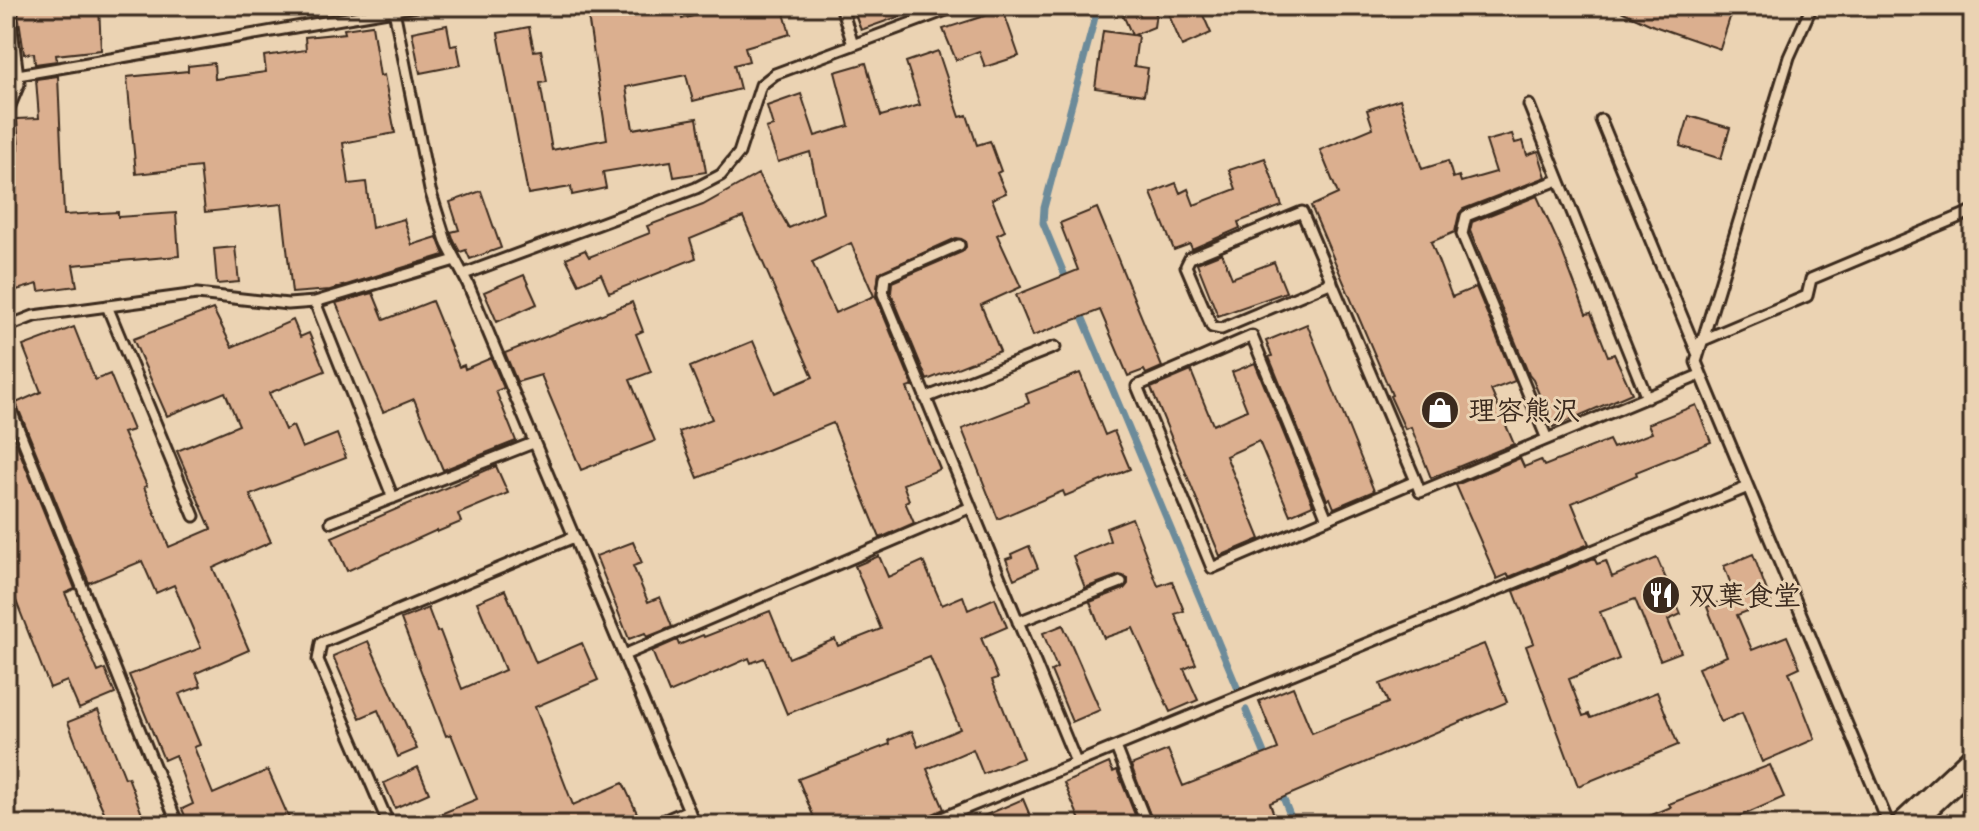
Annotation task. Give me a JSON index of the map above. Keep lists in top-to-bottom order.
{
  "places": {
    "shop": ["理容熊沢"],
    "restaurant": ["双葉食堂"]
  }
}
